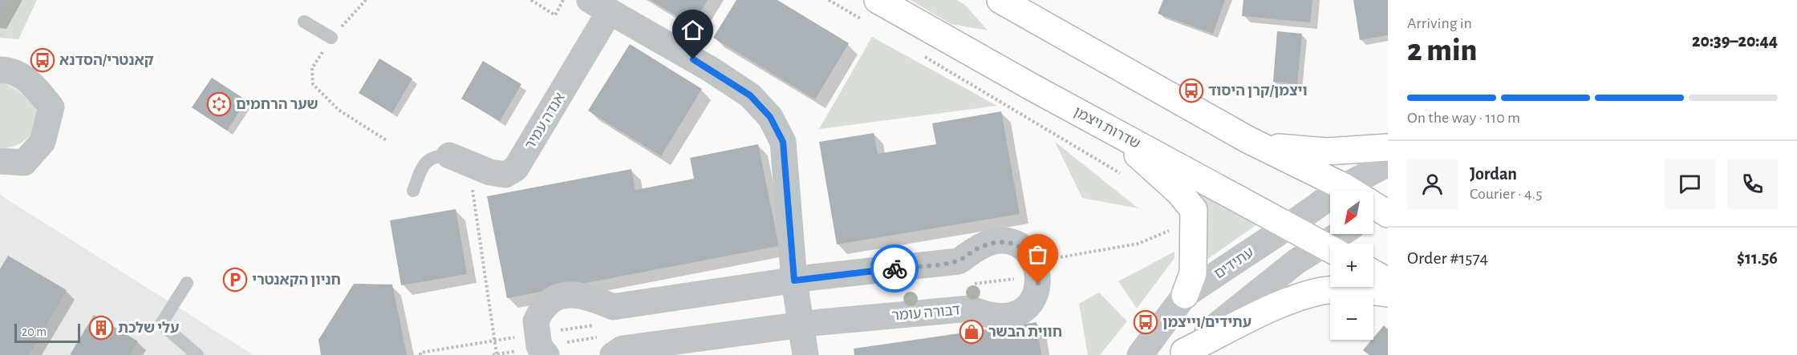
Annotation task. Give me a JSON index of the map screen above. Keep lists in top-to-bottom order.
{
  "streets": {
    "main road": ["שדרות ויצמן"],
    "street": ["אנדה עמיר", "עתידים", "דבורה עומר"]
  },
  "crossings": [
    ["שדרות ויצמן", "עתידים"]
  ],
  "places": {
    "bus stop": ["קאנטרי/הסדנא", "ויצמן/קרן היסוד", "עתידים/וייצמן"],
    "synagogue": ["שער הרחמים"],
    "parking": ["חניון הקאנטרי"],
    "building": ["עלי שלכת"],
    "shop": ["חווית הבשר"]
  },
  "scale_bar": "20 m",
  "north": "bottom left",
  "page": {
    "heading": ["2 min", "Arriving in", "20:39–20:44"],
    "panel": [
      "Jordan",
      "Courier · 4.5",
      "Order #1574",
      "$11.56"
    ],
    "bar": "On the way · 110 m",
    "map_buttons": ["+", "−"],
    "scale": "20 m"
  }
}
